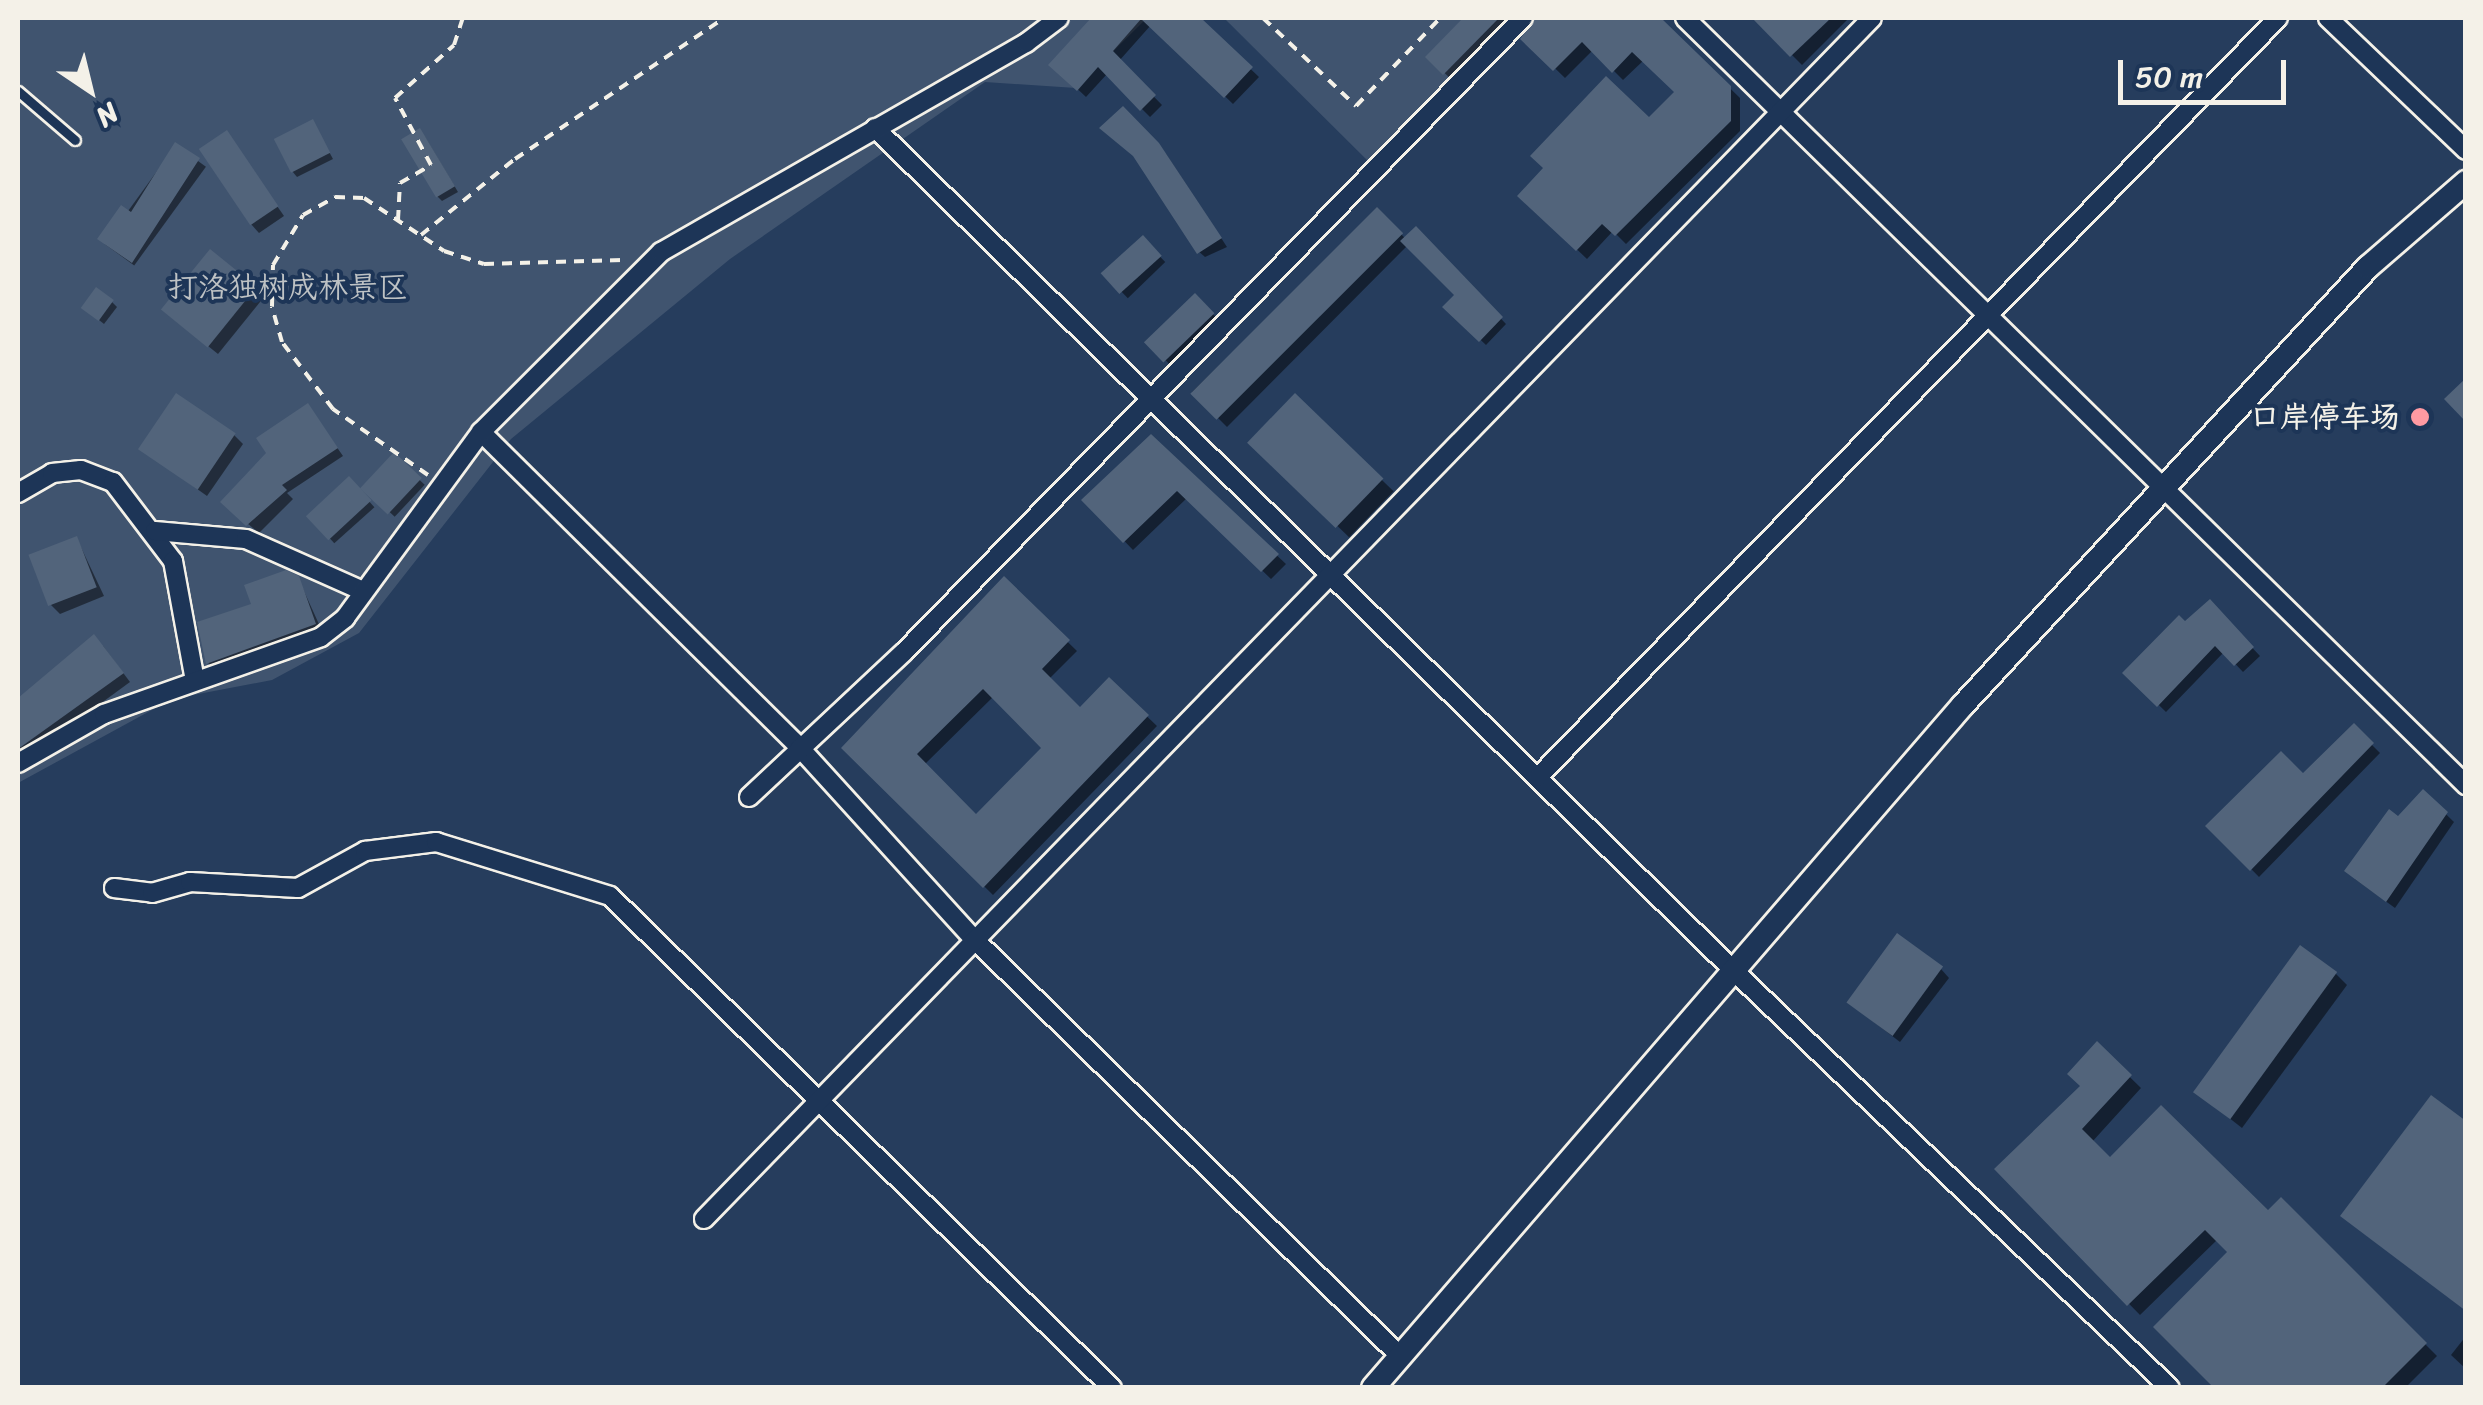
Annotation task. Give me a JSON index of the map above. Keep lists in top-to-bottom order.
{
  "parks": ["打洛独树成林景区"],
  "places": ["口岸停车场"],
  "scale_bar": "50 m",
  "north": "bottom right"
}
